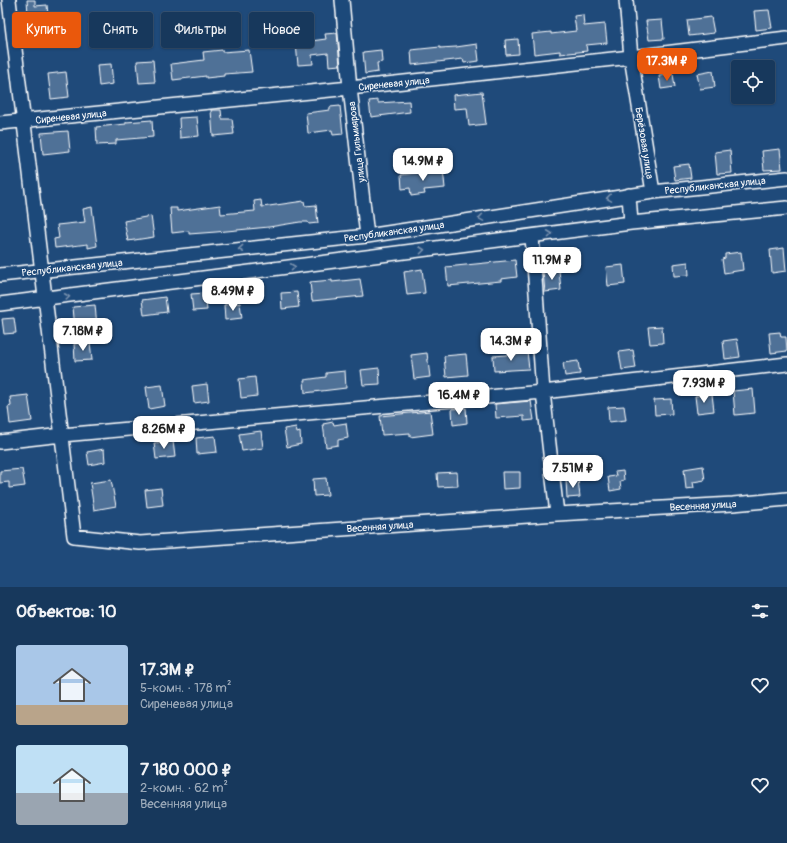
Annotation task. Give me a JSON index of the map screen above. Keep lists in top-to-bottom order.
{
  "streets": {
    "street": [
      "Сиреневая улица",
      "улица Гильмиярова",
      "Берёзовая улица",
      "Республиканская улица",
      "Весенняя улица"
    ]
  },
  "crossings": [
    ["Сиреневая улица", "улица Гильмиярова"],
    ["Сиреневая улица", "Берёзовая улица"],
    ["Сиреневая улица", "Весенняя улица"],
    ["улица Гильмиярова", "Республиканская улица"],
    ["Берёзовая улица", "Республиканская улица"],
    ["Республиканская улица", "Весенняя улица"]
  ],
  "page": {
    "chip": [
      "Купить",
      "Снять",
      "Фильтры",
      "Новое"
    ],
    "price": [
      "17.3M ₽",
      "14.9M ₽",
      "11.9M ₽",
      "8.49M ₽",
      "7.18M ₽",
      "14.3M ₽",
      "7.93M ₽",
      "16.4M ₽",
      "8.26M ₽",
      "7.51M ₽"
    ],
    "heading": "Объектов: 10",
    "list": [
      {
        "name": "17.3M ₽",
        "note": "5-комн. · 178 m² · Сиреневая улица"
      },
      {
        "name": "7 180 000 ₽",
        "note": "2-комн. · 62 m² · Весенняя улица"
      }
    ]
  }
}
